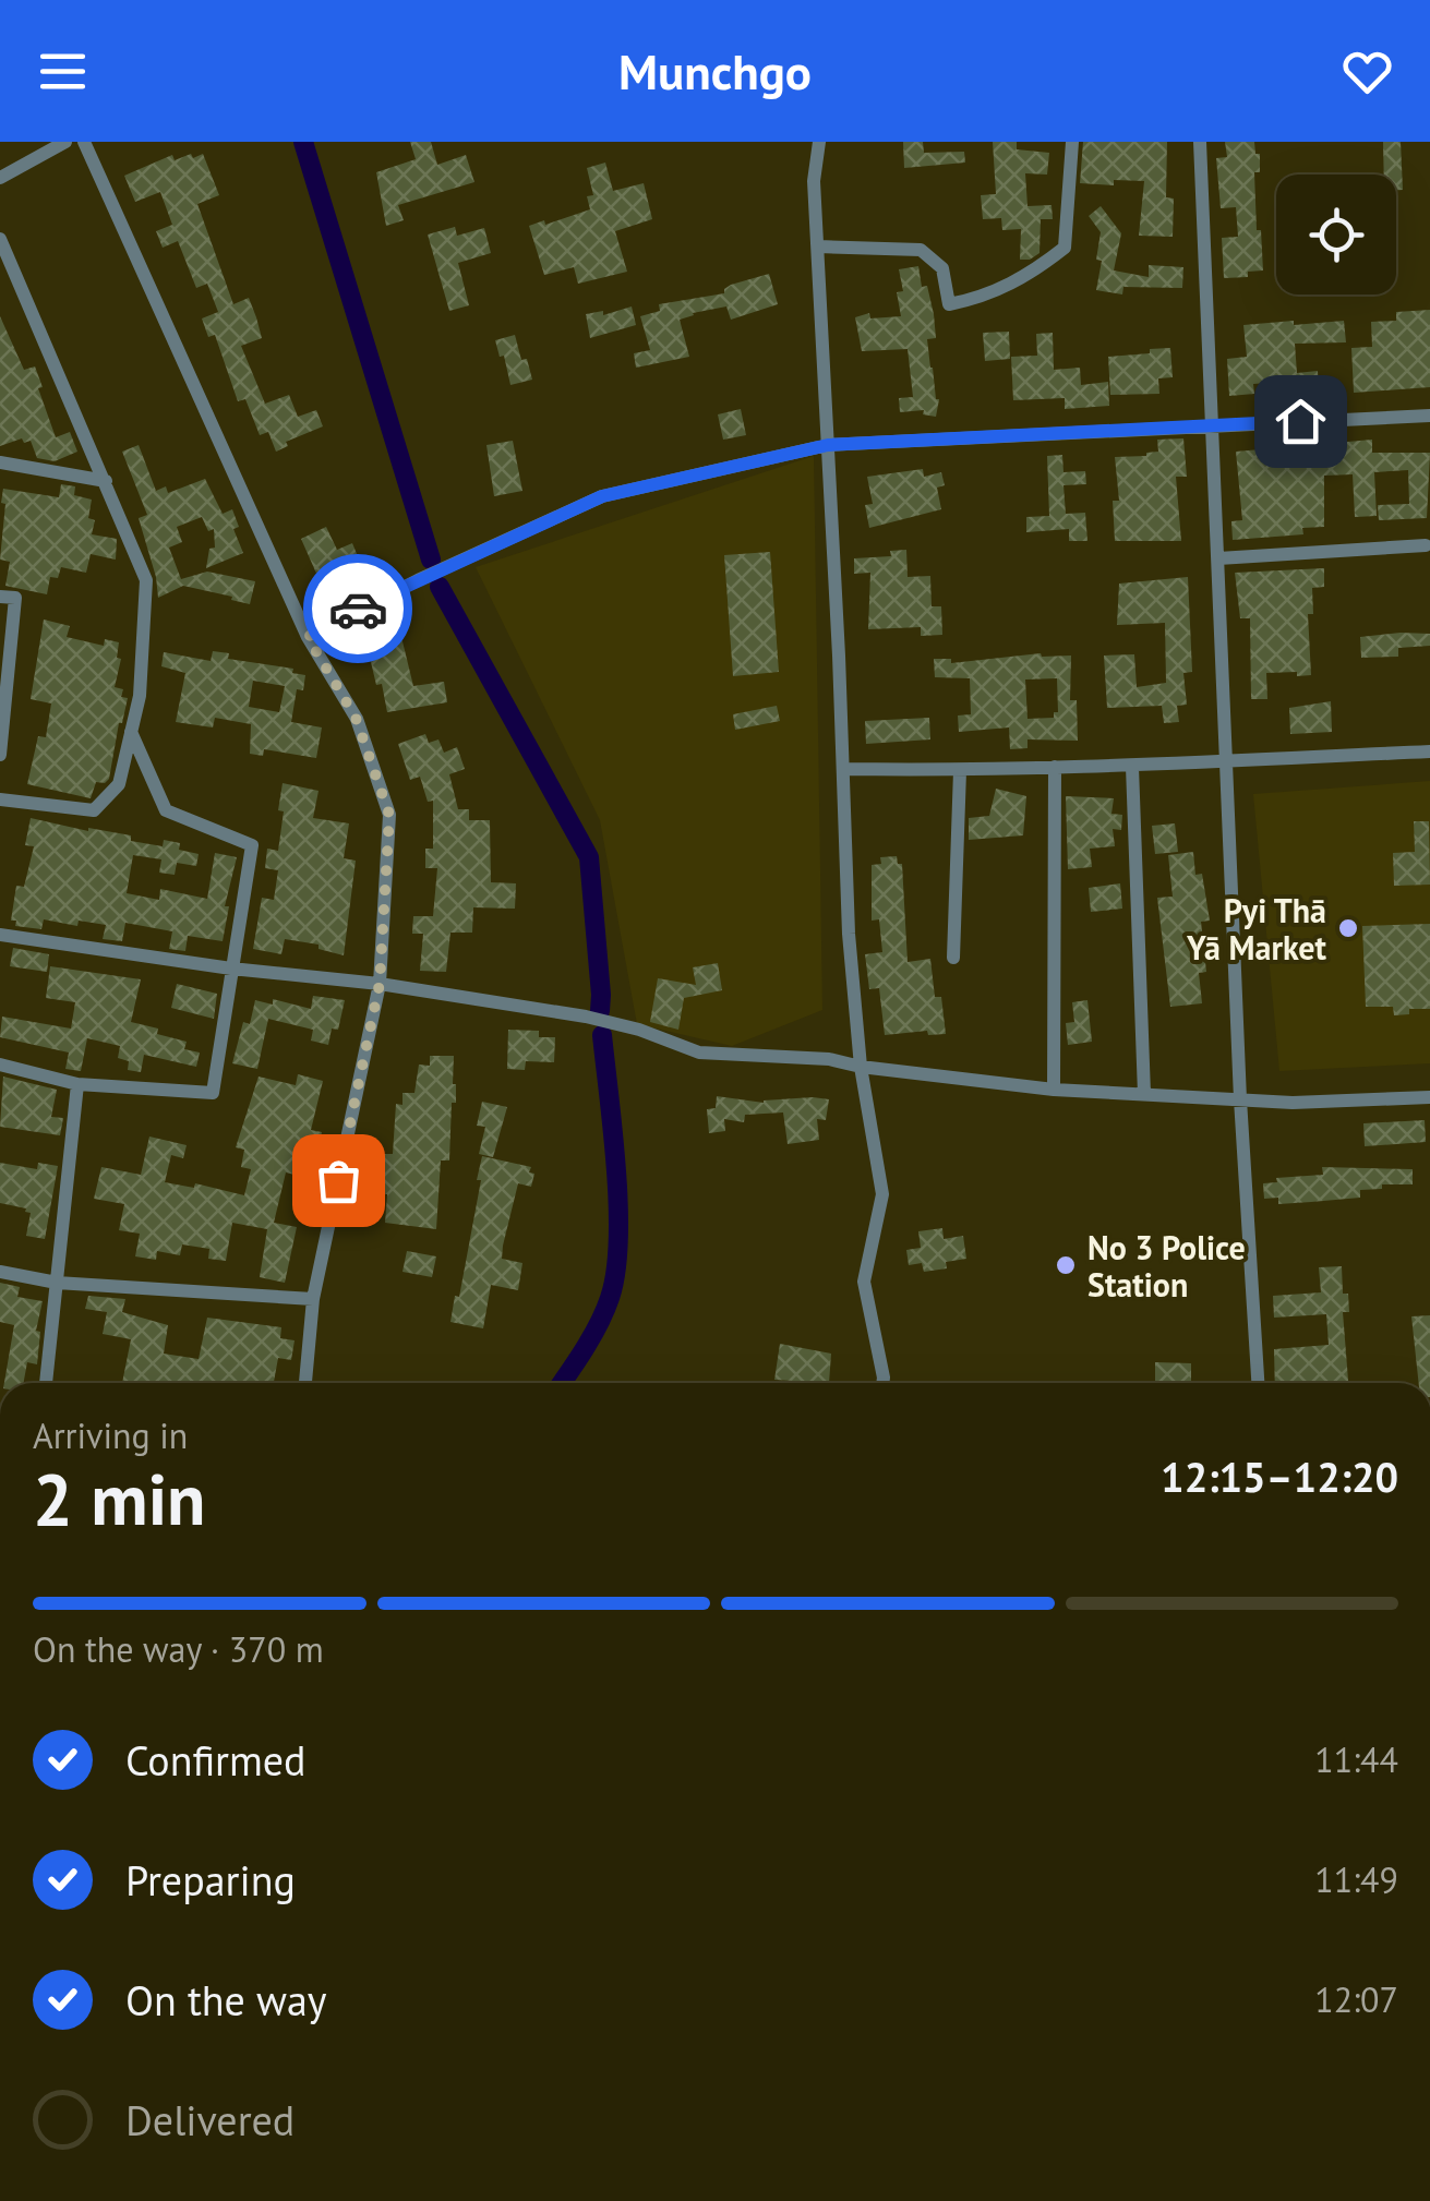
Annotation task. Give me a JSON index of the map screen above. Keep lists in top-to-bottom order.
{
  "places": ["Pyi Thā Yā Market", "No 3 Police Station"],
  "page": {
    "header": "Munchgo",
    "heading": ["2 min", "Arriving in", "12:15–12:20"],
    "bar": "On the way · 370 m",
    "list": [
      ["Confirmed", "11:44"],
      ["Preparing", "11:49"],
      ["On the way", "12:07"],
      "Delivered"
    ]
  }
}
